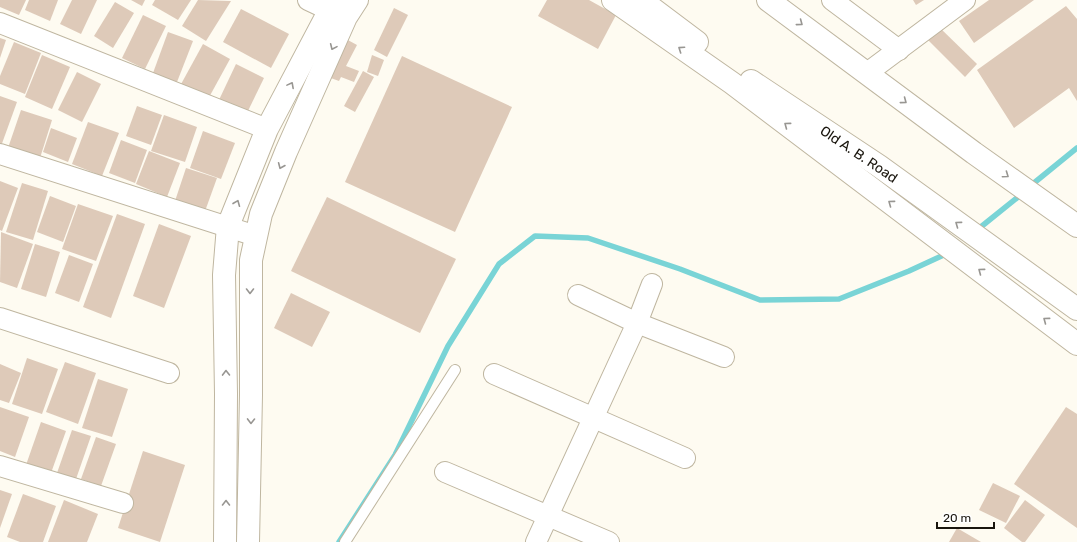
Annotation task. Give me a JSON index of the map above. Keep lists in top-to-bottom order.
{
  "streets": {
    "main road": ["Old A. B. Road"]
  },
  "scale_bar": "20 m"
}
